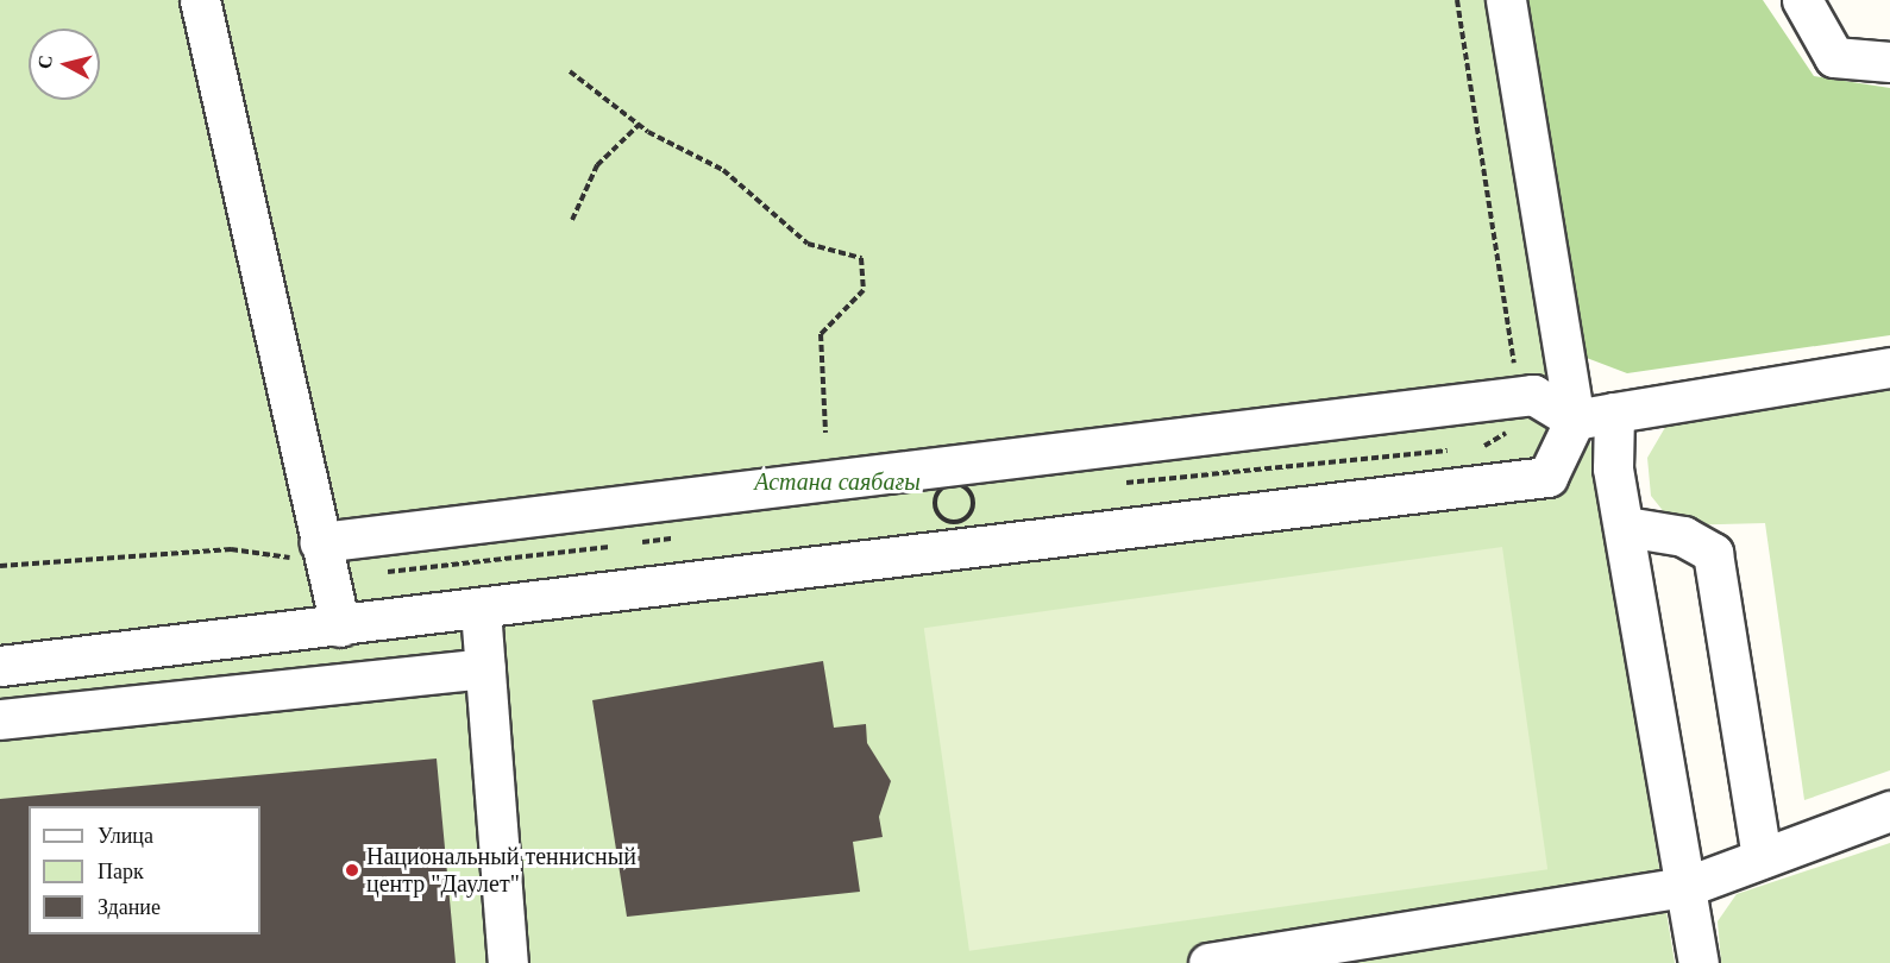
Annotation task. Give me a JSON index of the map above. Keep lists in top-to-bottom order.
{
  "parks": ["Астана саябағы"],
  "places": ["Национальный теннисный центр \"Даулет\""],
  "legend": ["Улица", "Парк", "Здание"],
  "north": "left"
}
